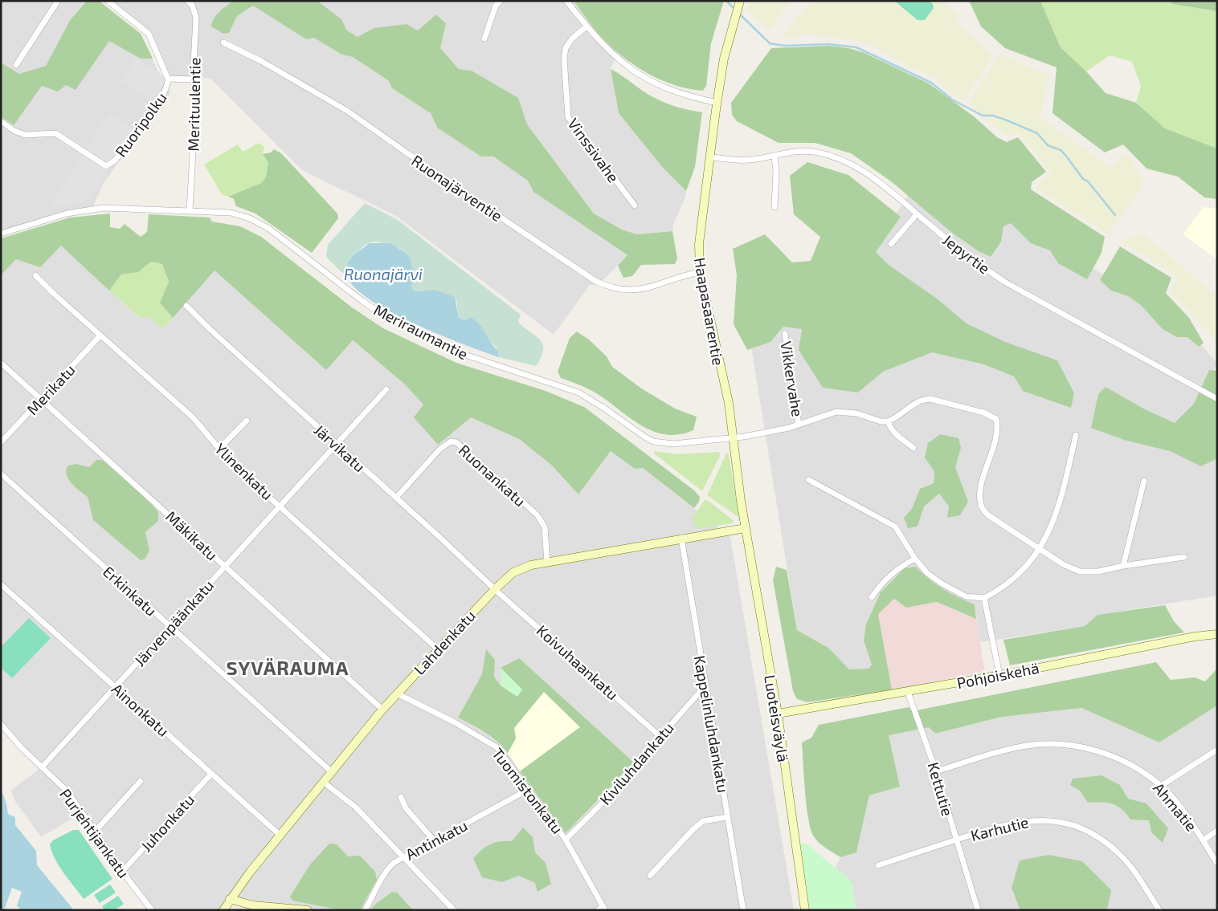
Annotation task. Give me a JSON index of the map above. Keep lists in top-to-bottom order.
{
  "streets": {
    "main road": [
      "Haapasaarentie",
      "Lahdenkatu",
      "Pohjoiskehä",
      "Luoteisväylä"
    ],
    "street": [
      "Merituulentie",
      "Ruoripolku",
      "Vinssivahe",
      "Ruonajärventie",
      "Jepyrtie",
      "Meriraumantie",
      "Vikkervahe",
      "Merikatu",
      "Järvikatu",
      "Ylinenkatu",
      "Ruonankatu",
      "Mäkikatu",
      "Erkinkatu",
      "Järvenpäänkatu",
      "Koivuhaankatu",
      "Ainonkatu",
      "Kappelinluhdankatu",
      "Kiviluhdankatu",
      "Kettutie",
      "Tuomistonkatu",
      "Ahmatie",
      "Juhonkatu",
      "Karhutie",
      "Purjehtijankatu",
      "Antinkatu"
    ]
  },
  "crossings": [
    ["Merituulentie", "Meriraumantie"],
    ["Ruonajärventie", "Haapasaarentie"],
    ["Jepyrtie", "Haapasaarentie"],
    ["Haapasaarentie", "Meriraumantie"],
    ["Haapasaarentie", "Lahdenkatu"],
    ["Haapasaarentie", "Luoteisväylä"],
    ["Meriraumantie", "Vikkervahe"],
    ["Merikatu", "Ylinenkatu"],
    ["Merikatu", "Mäkikatu"],
    ["Järvikatu", "Ruonankatu"],
    ["Järvikatu", "Järvenpäänkatu"],
    ["Järvikatu", "Lahdenkatu"],
    ["Järvikatu", "Koivuhaankatu"],
    ["Ylinenkatu", "Järvenpäänkatu"],
    ["Ylinenkatu", "Lahdenkatu"],
    ["Ruonankatu", "Lahdenkatu"],
    ["Mäkikatu", "Järvenpäänkatu"],
    ["Mäkikatu", "Lahdenkatu"],
    ["Erkinkatu", "Järvenpäänkatu"],
    ["Erkinkatu", "Lahdenkatu"],
    ["Järvenpäänkatu", "Ainonkatu"],
    ["Järvenpäänkatu", "Purjehtijankatu"],
    ["Lahdenkatu", "Koivuhaankatu"],
    ["Lahdenkatu", "Ainonkatu"],
    ["Lahdenkatu", "Luoteisväylä"],
    ["Lahdenkatu", "Kappelinluhdankatu"],
    ["Lahdenkatu", "Tuomistonkatu"],
    ["Koivuhaankatu", "Kiviluhdankatu"],
    ["Pohjoiskehä", "Luoteisväylä"],
    ["Pohjoiskehä", "Kettutie"],
    ["Ainonkatu", "Juhonkatu"],
    ["Kappelinluhdankatu", "Kiviluhdankatu"],
    ["Kiviluhdankatu", "Tuomistonkatu"],
    ["Kettutie", "Ahmatie"],
    ["Kettutie", "Karhutie"],
    ["Tuomistonkatu", "Antinkatu"],
    ["Juhonkatu", "Purjehtijankatu"]
  ],
  "districts": ["SYVÄRAUMA"],
  "water": ["Ruonajärvi"]
}
